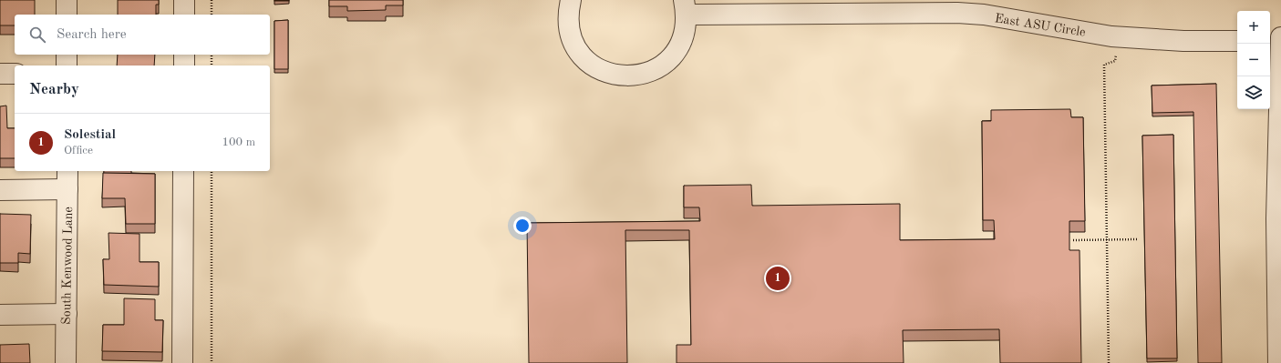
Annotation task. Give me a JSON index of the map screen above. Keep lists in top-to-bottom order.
{
  "streets": {
    "street": ["East ASU Circle", "South Kenwood Lane"]
  },
  "page": {
    "map_buttons": ["+", "−"],
    "search": "Search here",
    "heading": "Nearby",
    "list": [
      {
        "mark": "1",
        "name": "Solestial",
        "note": "Office",
        "value": "100 m"
      }
    ],
    "pins": "1"
  }
}
